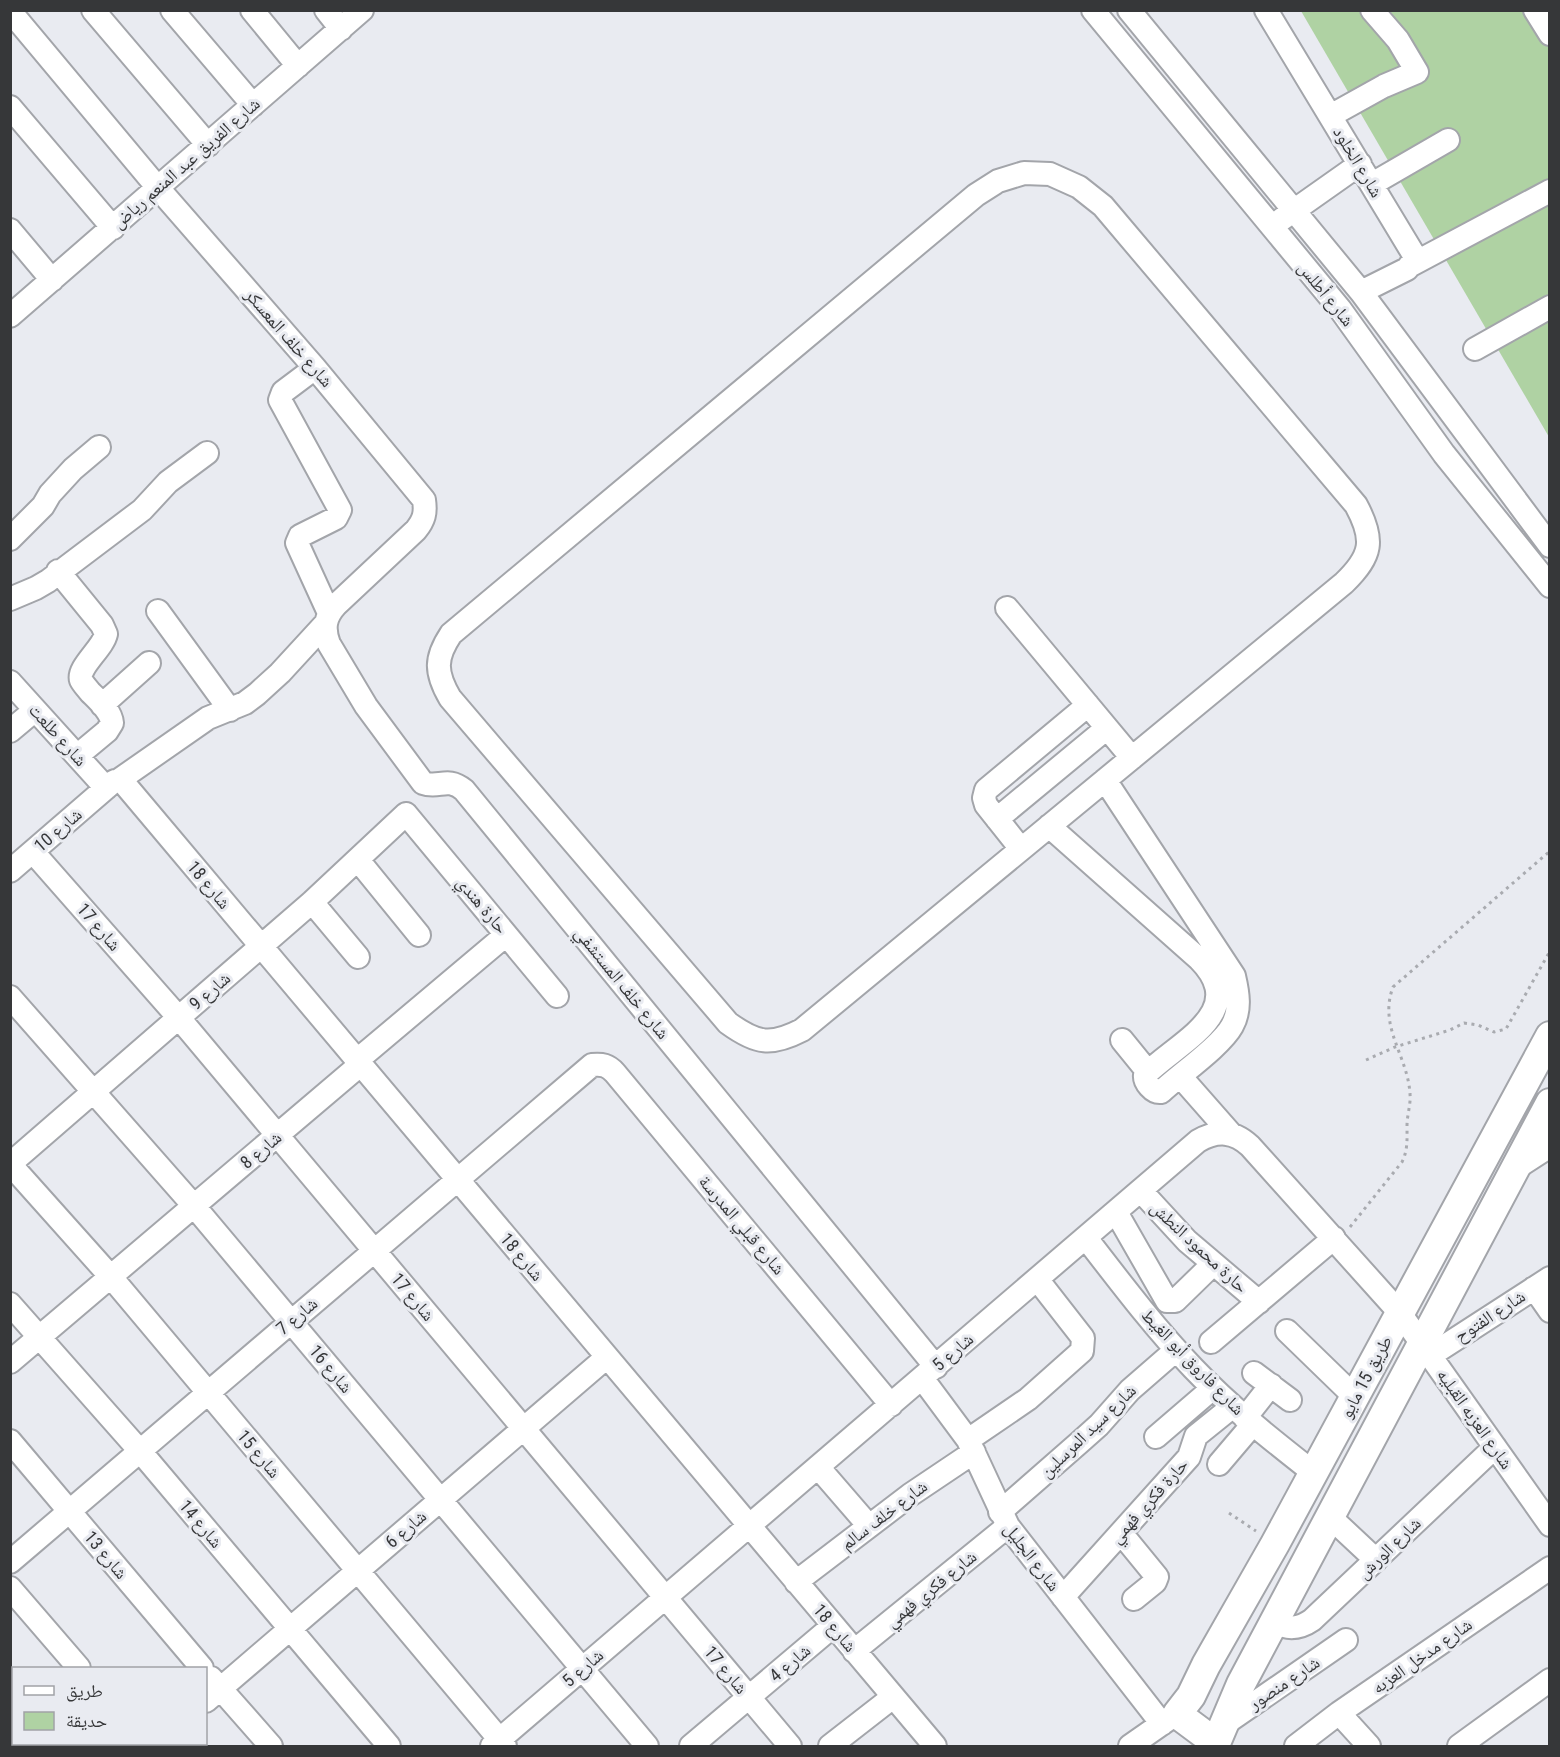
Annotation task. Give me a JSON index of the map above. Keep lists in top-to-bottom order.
{
  "streets": {
    "main road": ["طريق 15 مايو"],
    "street": [
      "شارع الخلود",
      "شارع الفريق عبد المنعم رياض",
      "شارع أطلس",
      "شارع خلف المعسكر",
      "شارع طلعت",
      "شارع 10",
      "شارع 18",
      "حارة هندي",
      "شارع 17",
      "شارع خلف المستشفي",
      "شارع 9",
      "شارع 8",
      "شارع قبلي المدرسة",
      "حارة محمود النطش",
      "شارع 7",
      "شارع الفتوح",
      "شارع 5",
      "شارع فاروق أبو الغيط",
      "شارع 16",
      "شارع العزبه القبليه",
      "شارع سيد المرسلين",
      "شارع 15",
      "حارة فكري فهمي",
      "شارع خلف سالم",
      "شارع 14",
      "شارع 6",
      "شارع الورش",
      "شارع 13",
      "شارع الجليل",
      "شارع فكري فهمي",
      "شارع مدخل العزبه",
      "شارع 4",
      "شارع منصور"
    ]
  },
  "crossings": [
    ["شارع الفريق عبد المنعم رياض", "شارع خلف المعسكر"],
    ["شارع خلف المعسكر", "شارع 10"],
    ["شارع خلف المعسكر", "شارع خلف المستشفي"],
    ["شارع طلعت", "شارع 10"],
    ["شارع طلعت", "شارع 18"],
    ["شارع 10", "شارع 18"],
    ["شارع 10", "شارع 17"],
    ["شارع 10", "شارع خلف المستشفي"],
    ["شارع 18", "شارع 9"],
    ["شارع 18", "شارع 8"],
    ["شارع 18", "شارع 7"],
    ["شارع 18", "شارع 5"],
    ["شارع 18", "شارع خلف سالم"],
    ["شارع 18", "شارع 6"],
    ["شارع 18", "شارع فكري فهمي"],
    ["شارع 18", "شارع 4"],
    ["حارة هندي", "شارع 9"],
    ["حارة هندي", "شارع 8"],
    ["شارع 17", "شارع 9"],
    ["شارع 17", "شارع 8"],
    ["شارع 17", "شارع 7"],
    ["شارع 17", "شارع 5"],
    ["شارع 17", "شارع 6"],
    ["شارع 17", "شارع 4"],
    ["شارع خلف المستشفي", "شارع 5"],
    ["شارع خلف المستشفي", "شارع الجليل"],
    ["شارع 9", "شارع 16"],
    ["شارع 9", "شارع 15"],
    ["شارع 8", "شارع 16"],
    ["شارع 8", "شارع 15"],
    ["شارع 8", "شارع 14"],
    ["شارع قبلي المدرسة", "شارع 7"],
    ["شارع قبلي المدرسة", "شارع 5"],
    ["حارة محمود النطش", "شارع 5"],
    ["شارع 7", "شارع 16"],
    ["شارع 7", "شارع 15"],
    ["شارع 7", "شارع 14"],
    ["شارع 7", "شارع 13"],
    ["شارع الفتوح", "طريق 15 مايو"],
    ["شارع الفتوح", "شارع العزبه القبليه"],
    ["شارع 5", "شارع فاروق أبو الغيط"],
    ["شارع 5", "شارع 16"],
    ["شارع 5", "شارع 15"],
    ["شارع 5", "شارع خلف سالم"],
    ["شارع 5", "شارع الجليل"],
    ["شارع فاروق أبو الغيط", "طريق 15 مايو"],
    ["شارع فاروق أبو الغيط", "شارع سيد المرسلين"],
    ["شارع فاروق أبو الغيط", "حارة فكري فهمي"],
    ["شارع 16", "شارع 6"],
    ["طريق 15 مايو", "شارع العزبه القبليه"],
    ["طريق 15 مايو", "شارع الورش"],
    ["طريق 15 مايو", "شارع الجليل"],
    ["طريق 15 مايو", "شارع منصور"],
    ["شارع العزبه القبليه", "شارع الورش"],
    ["شارع سيد المرسلين", "شارع الجليل"],
    ["شارع سيد المرسلين", "شارع فكري فهمي"],
    ["شارع 15", "شارع 6"],
    ["حارة فكري فهمي", "شارع الجليل"],
    ["شارع خلف سالم", "شارع الجليل"],
    ["شارع 14", "شارع 6"],
    ["شارع الجليل", "شارع فكري فهمي"]
  ],
  "legend": ["طريق", "حديقة"]
}
